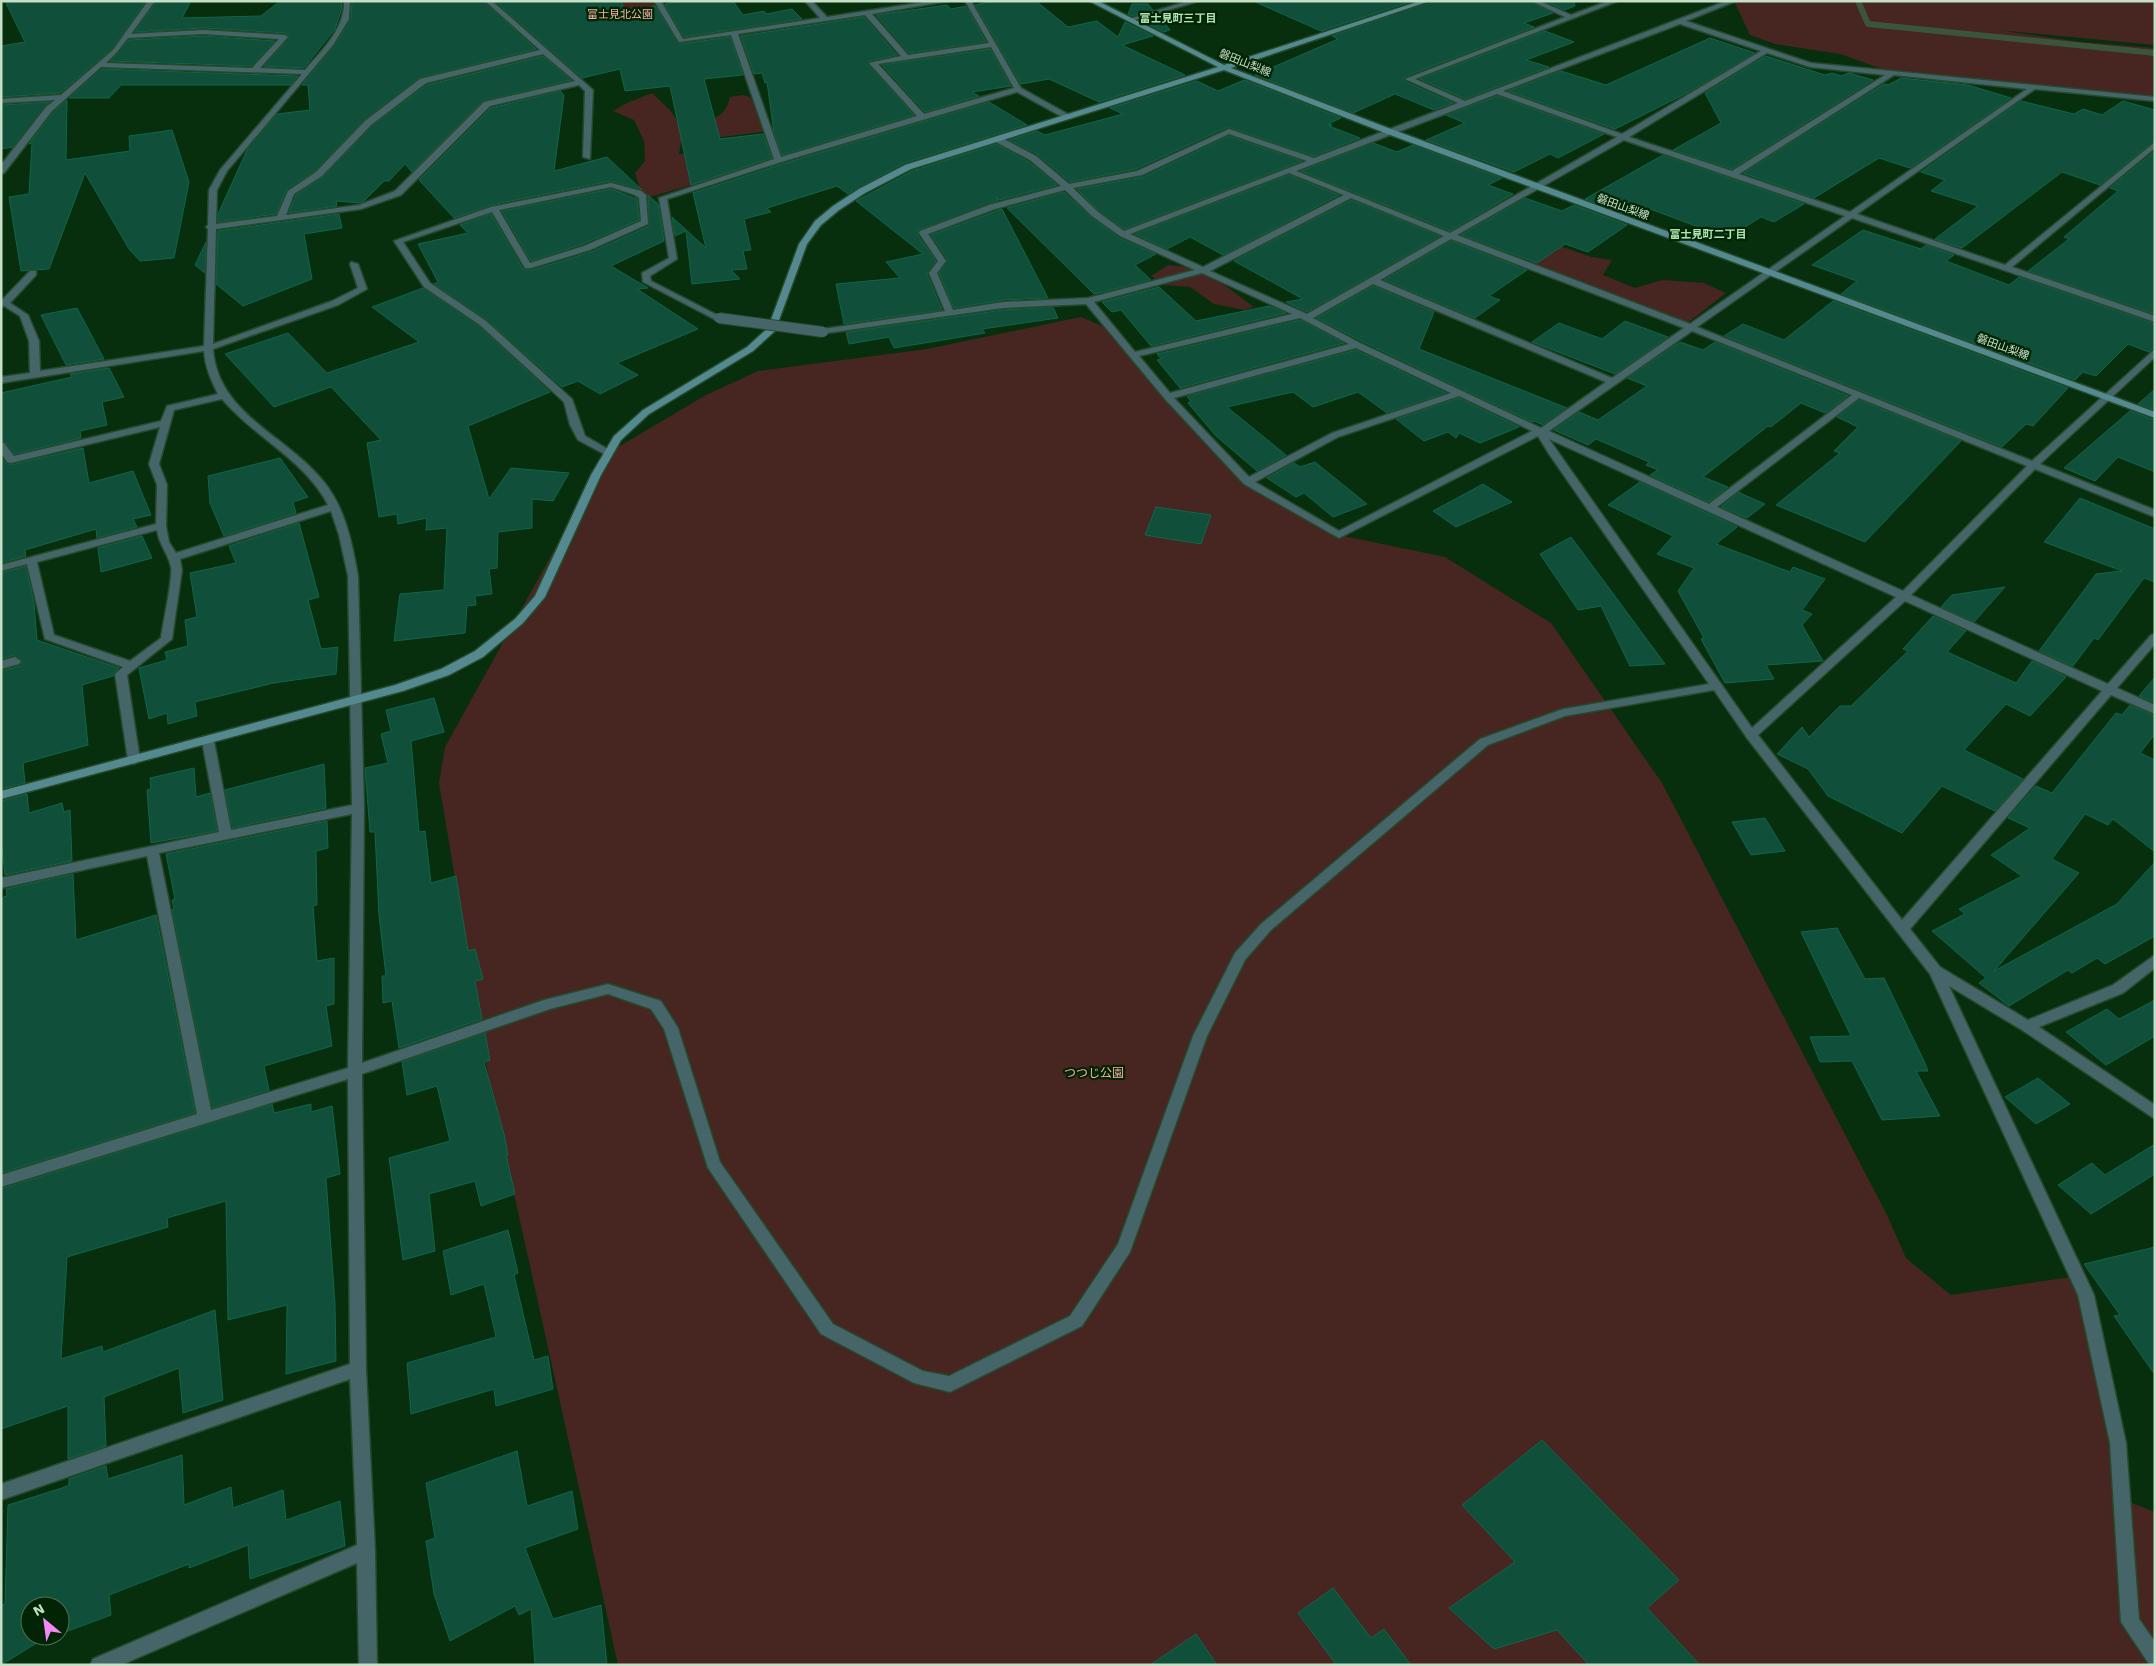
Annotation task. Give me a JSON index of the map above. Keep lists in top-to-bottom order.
{
  "streets": {
    "street": ["磐田山梨線"]
  },
  "districts": ["富士見町三丁目", "富士見町二丁目"],
  "parks": ["富士見北公園", "つつじ公園"],
  "north": "top left"
}
